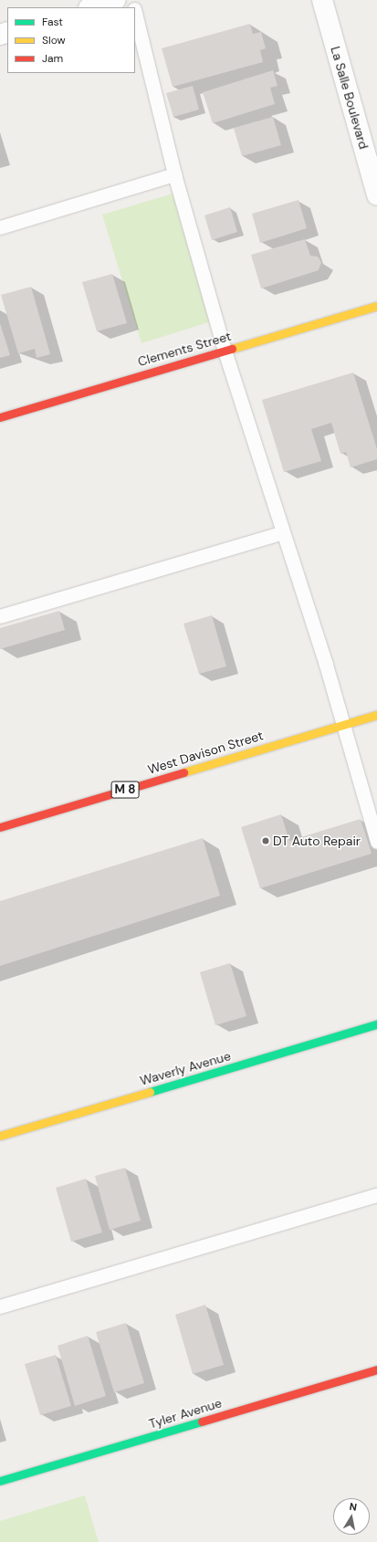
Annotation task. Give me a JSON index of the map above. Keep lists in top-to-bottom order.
{
  "streets": {
    "main road": [
      "Clements Street",
      "West Davison Street",
      "M 8",
      "Waverly Avenue",
      "Tyler Avenue"
    ],
    "street": ["La Salle Boulevard"]
  },
  "places": ["DT Auto Repair"],
  "legend": ["Fast", "Slow", "Jam"],
  "north": "top"
}
